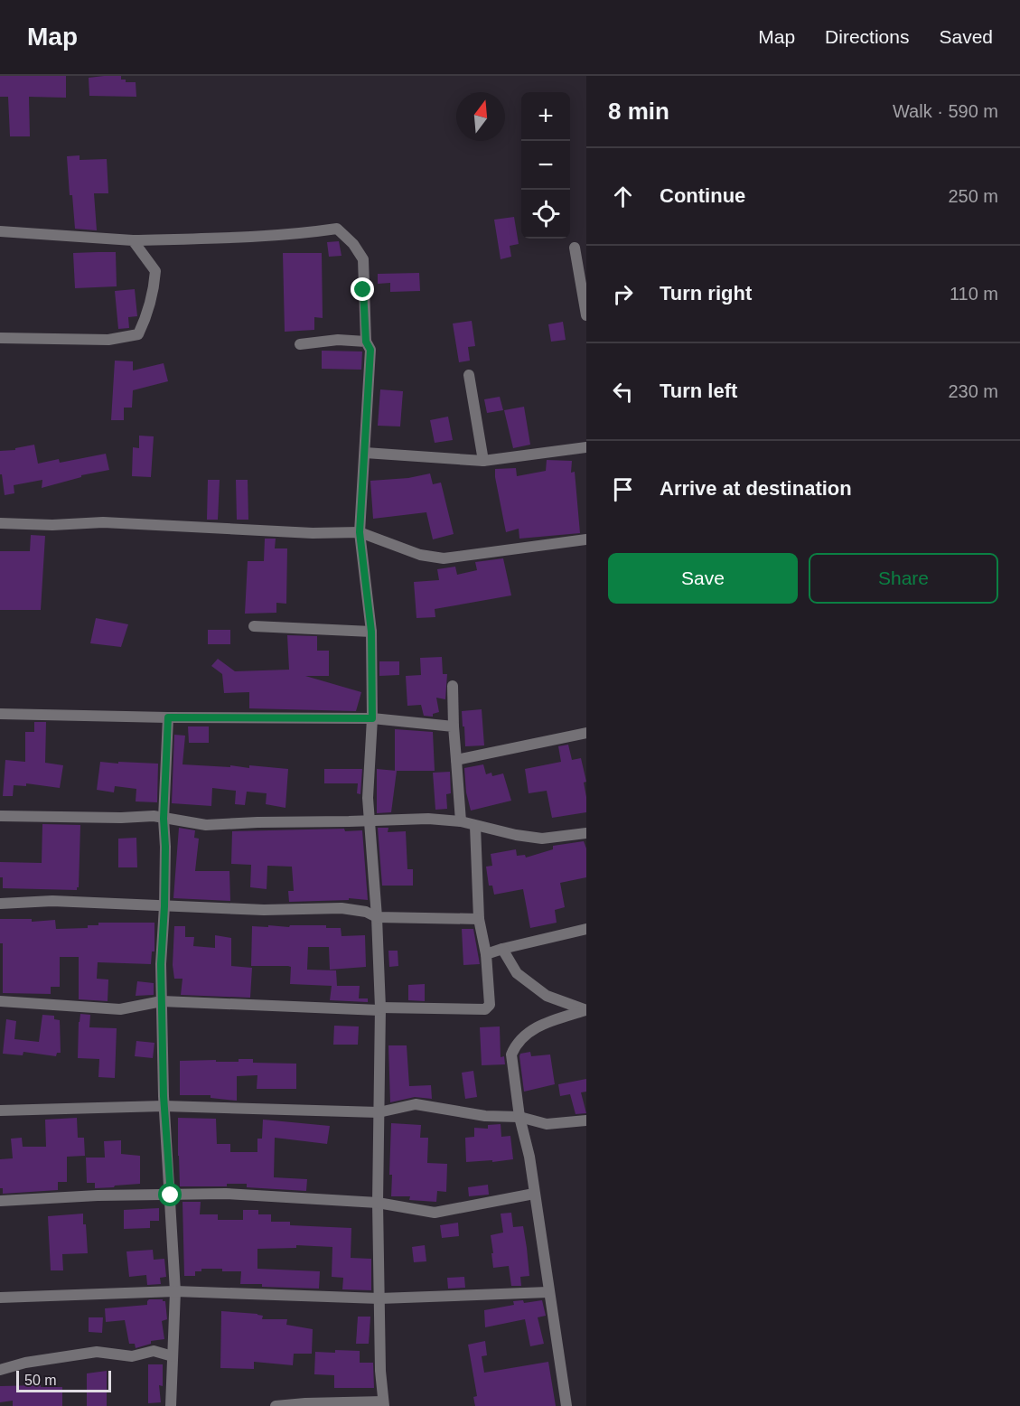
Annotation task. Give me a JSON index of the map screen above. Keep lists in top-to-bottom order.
{
  "scale_bar": "50 m",
  "north": "top",
  "page": {
    "header": "Map",
    "nav": ["Map", "Directions", "Saved"],
    "heading": ["8 min", "Walk · 590 m"],
    "map_buttons": ["+", "−"],
    "list": [
      ["Continue", "250 m"],
      ["Turn right", "110 m"],
      ["Turn left", "230 m"],
      "Arrive at destination"
    ],
    "buttons": ["Save", "Share"],
    "scale": "50 m"
  }
}
